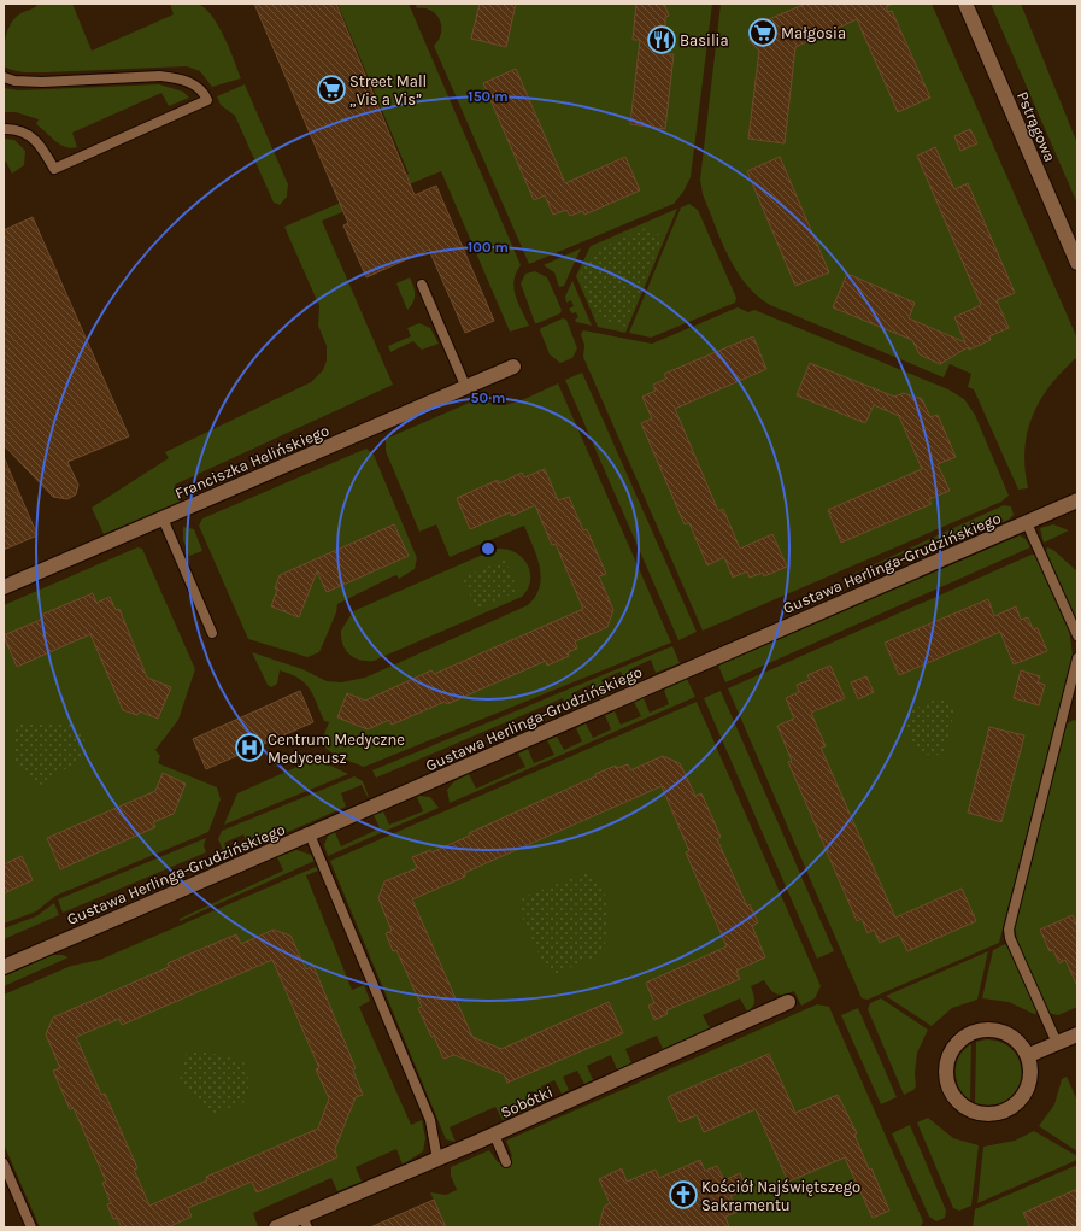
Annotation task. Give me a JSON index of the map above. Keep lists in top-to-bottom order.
{
  "streets": {
    "street": [
      "Pstrągowa",
      "Franciszka Helińskiego",
      "Gustawa Herlinga-Grudzińskiego",
      "Sobótki"
    ]
  },
  "places": {
    "supermarket": ["Małgosia", "Street Mall „Vis a Vis”"],
    "restaurant": ["Basilia"],
    "hospital": ["Centrum Medyczne Medyceusz"],
    "church": ["Kościół Najświętszego Sakramentu"]
  },
  "rings": ["150 m", "100 m", "50 m"]
}
